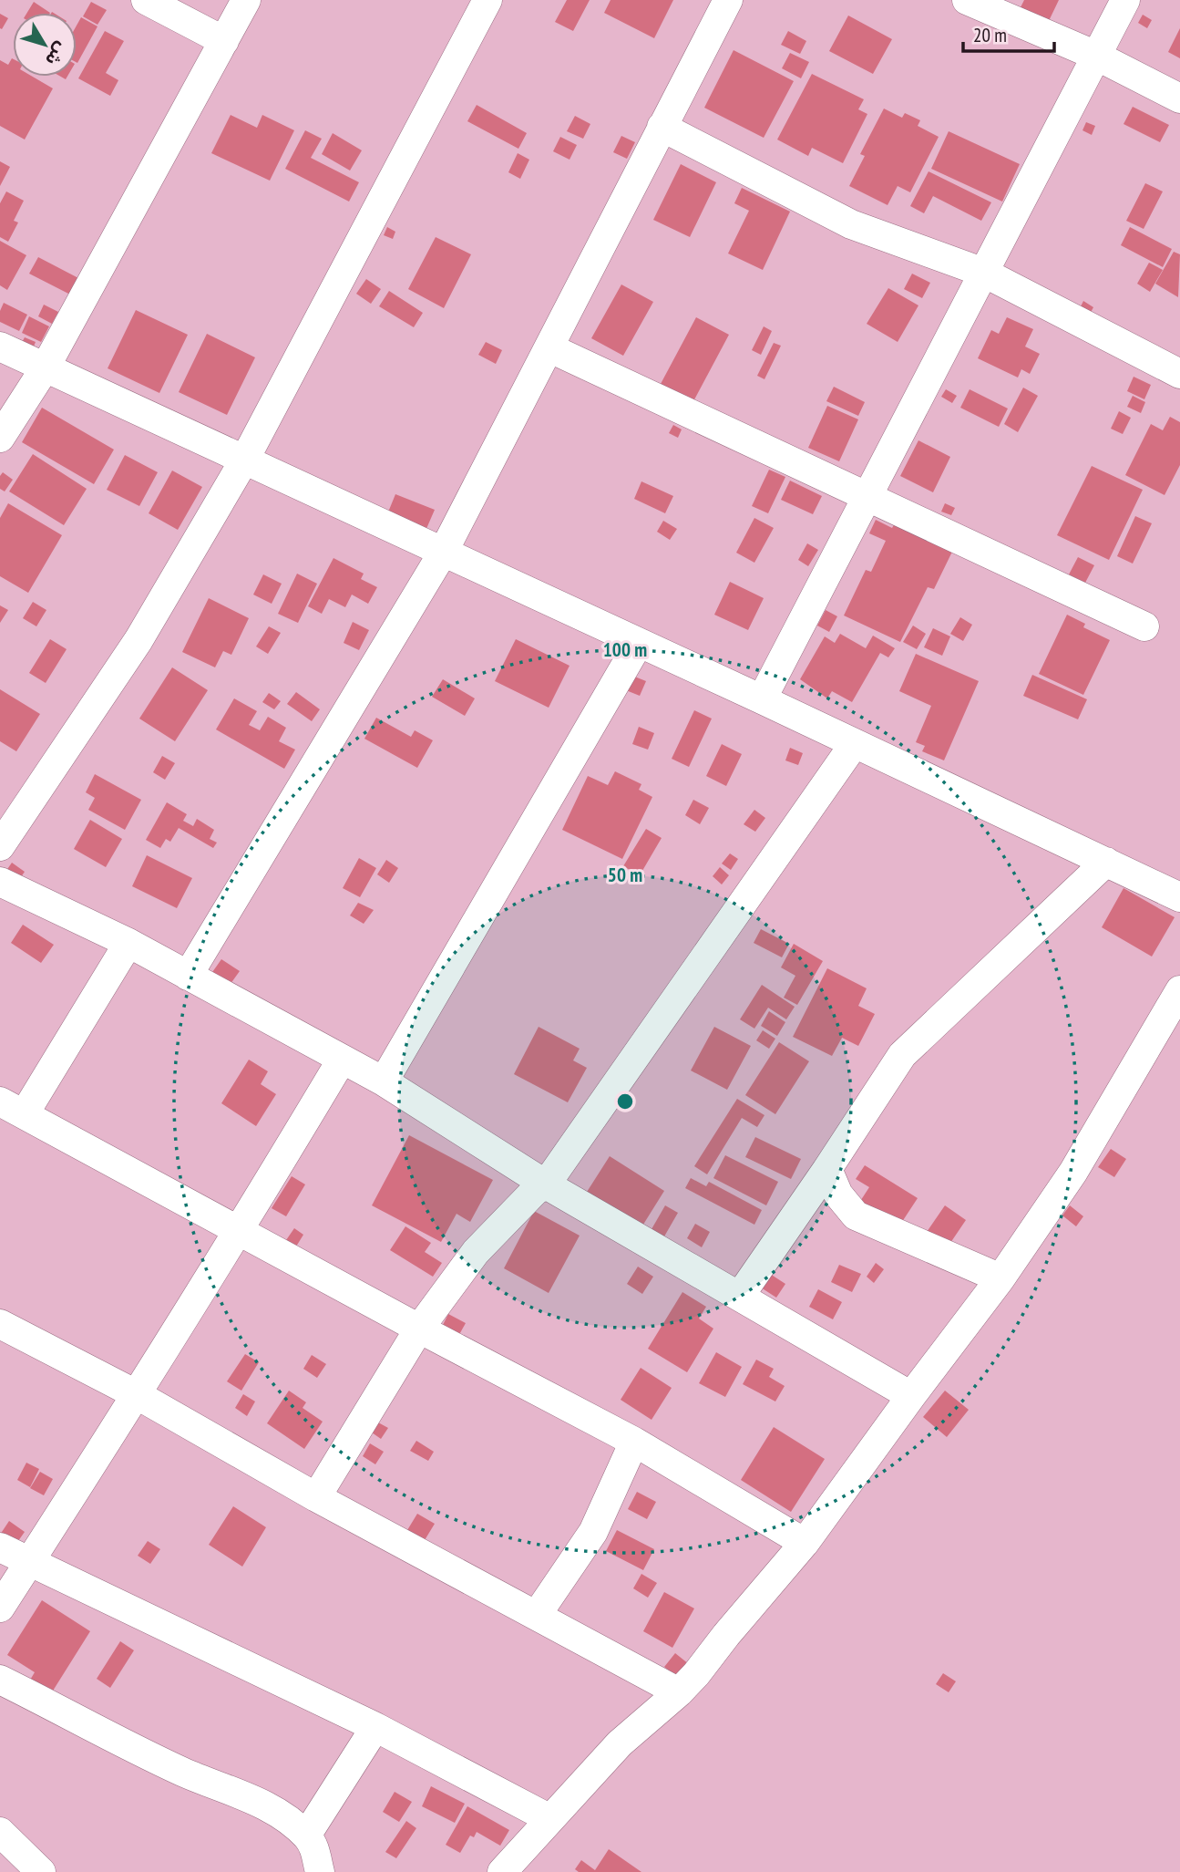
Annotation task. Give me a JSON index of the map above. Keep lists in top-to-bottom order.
{
  "scale_bar": "20 m",
  "north": "bottom right",
  "rings": ["100 m", "50 m"]
}
